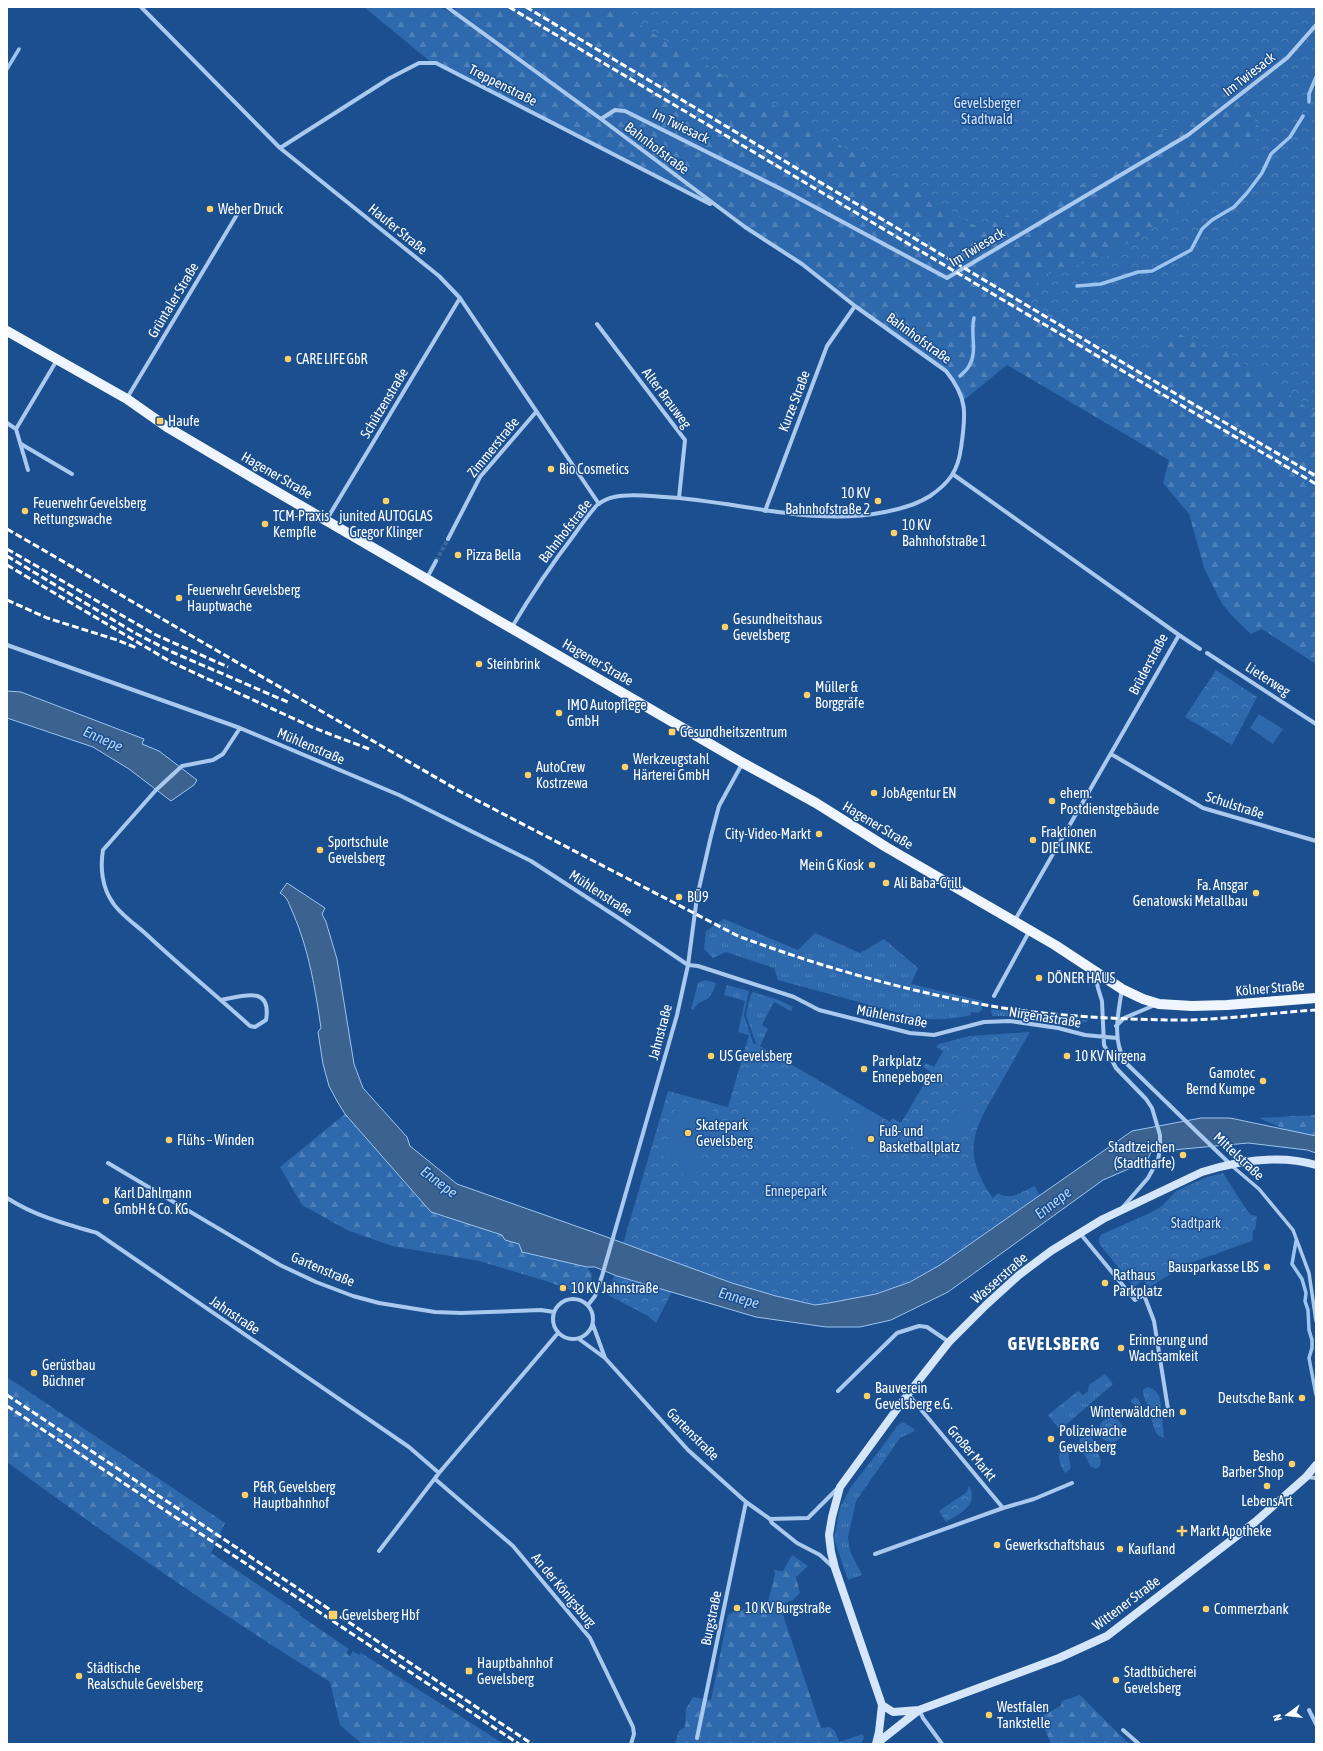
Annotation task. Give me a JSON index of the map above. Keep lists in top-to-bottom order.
{
  "streets": {
    "main road": [
      "Hagener Straße",
      "Kölner Straße",
      "Wasserstraße",
      "Wittener Straße"
    ],
    "street": [
      "Im Twiesack",
      "Treppenstraße",
      "Bahnhofstraße",
      "Haufer Straße",
      "Grüntaler Straße",
      "Alter Brauweg",
      "Kurze Straße",
      "Schützenstraße",
      "Zimmerstraße",
      "Brüderstraße",
      "Lieterweg",
      "Mühlenstraße",
      "Schulstraße",
      "Nirgenastraße",
      "Jahnstraße",
      "Mittelstraße",
      "Gartenstraße",
      "Großer Markt",
      "An der Königsburg",
      "Burgstraße"
    ]
  },
  "crossings": [
    ["Im Twiesack", "Bahnhofstraße"],
    ["Treppenstraße", "Bahnhofstraße"],
    ["Treppenstraße", "Haufer Straße"],
    ["Bahnhofstraße", "Haufer Straße"],
    ["Bahnhofstraße", "Alter Brauweg"],
    ["Bahnhofstraße", "Kurze Straße"],
    ["Bahnhofstraße", "Hagener Straße"],
    ["Bahnhofstraße", "Brüderstraße"],
    ["Haufer Straße", "Schützenstraße"],
    ["Haufer Straße", "Zimmerstraße"],
    ["Grüntaler Straße", "Hagener Straße"],
    ["Schützenstraße", "Hagener Straße"],
    ["Hagener Straße", "Brüderstraße"],
    ["Hagener Straße", "Kölner Straße"],
    ["Hagener Straße", "Nirgenastraße"],
    ["Hagener Straße", "Jahnstraße"],
    ["Hagener Straße", "Mittelstraße"],
    ["Brüderstraße", "Schulstraße"],
    ["Mühlenstraße", "Nirgenastraße"],
    ["Mühlenstraße", "Jahnstraße"],
    ["Nirgenastraße", "Mittelstraße"],
    ["Jahnstraße", "Gartenstraße"],
    ["Mittelstraße", "Wasserstraße"],
    ["Gartenstraße", "Wasserstraße"],
    ["Gartenstraße", "Burgstraße"],
    ["Wasserstraße", "Großer Markt"]
  ],
  "districts": ["GEVELSBERG"],
  "water": ["Ennepe"],
  "parks": ["Gevelsberger Stadtwald", "Ennepepark", "Stadtpark"],
  "places": {
    "other": [
      "Weber Druck",
      "CARE LIFE GbR",
      "Bio Cosmetics",
      "junited AUTOGLAS Gregor Klinger",
      "10 KV Bahnhofstraße 2",
      "Feuerwehr Gevelsberg Rettungswache",
      "TCM-Praxis Kempfle",
      "10 KV Bahnhofstraße 1",
      "Pizza Bella",
      "Feuerwehr Gevelsberg Hauptwache",
      "Gesundheitshaus Gevelsberg",
      "Steinbrink",
      "Müller & Borggräfe",
      "IMO Autopflege GmbH",
      "Werkzeugstahl Härterei GmbH",
      "AutoCrew Kostrzewa",
      "JobAgentur EN",
      "ehem. Postdienstgebäude",
      "City-Video-Markt",
      "Fraktionen DIE LINKE.",
      "Sportschule Gevelsberg",
      "Mein G Kiosk",
      "Ali Baba-Grill",
      "Fa. Ansgar Genatowski Metallbau",
      "BÜ9",
      "DÖNER HAUS",
      "US Gevelsberg",
      "10 KV Nirgena",
      "Parkplatz Ennepebogen",
      "Gamotec Bernd Kumpe",
      "Skatepark Gevelsberg",
      "Fuß- und Basketballplatz",
      "Flühs – Winden",
      "Stadtzeichen (Stadtharfe)",
      "Karl Dahlmann GmbH & Co. KG",
      "Bausparkasse LBS",
      "Rathaus Parkplatz",
      "10 KV Jahnstraße",
      "Erinnerung und Wachsamkeit",
      "Gerüstbau Büchner",
      "Bauverein Gevelsberg e.G.",
      "Deutsche Bank",
      "Winterwäldchen",
      "Polizeiwache Gevelsberg",
      "Besho Barber Shop",
      "LebensArt",
      "P&R, Gevelsberg Hauptbahnhof",
      "Gewerkschaftshaus",
      "Kaufland",
      "10 KV Burgstraße",
      "Commerzbank",
      "Städtische Realschule Gevelsberg",
      "Stadtbücherei Gevelsberg",
      "Westfalen Tankstelle"
    ],
    "transit": [
      "Haufe",
      "Gesundheitszentrum",
      "Gevelsberg Hbf",
      "Hauptbahnhof Gevelsberg"
    ],
    "health": ["Markt Apotheke"]
  },
  "north": "left"
}
